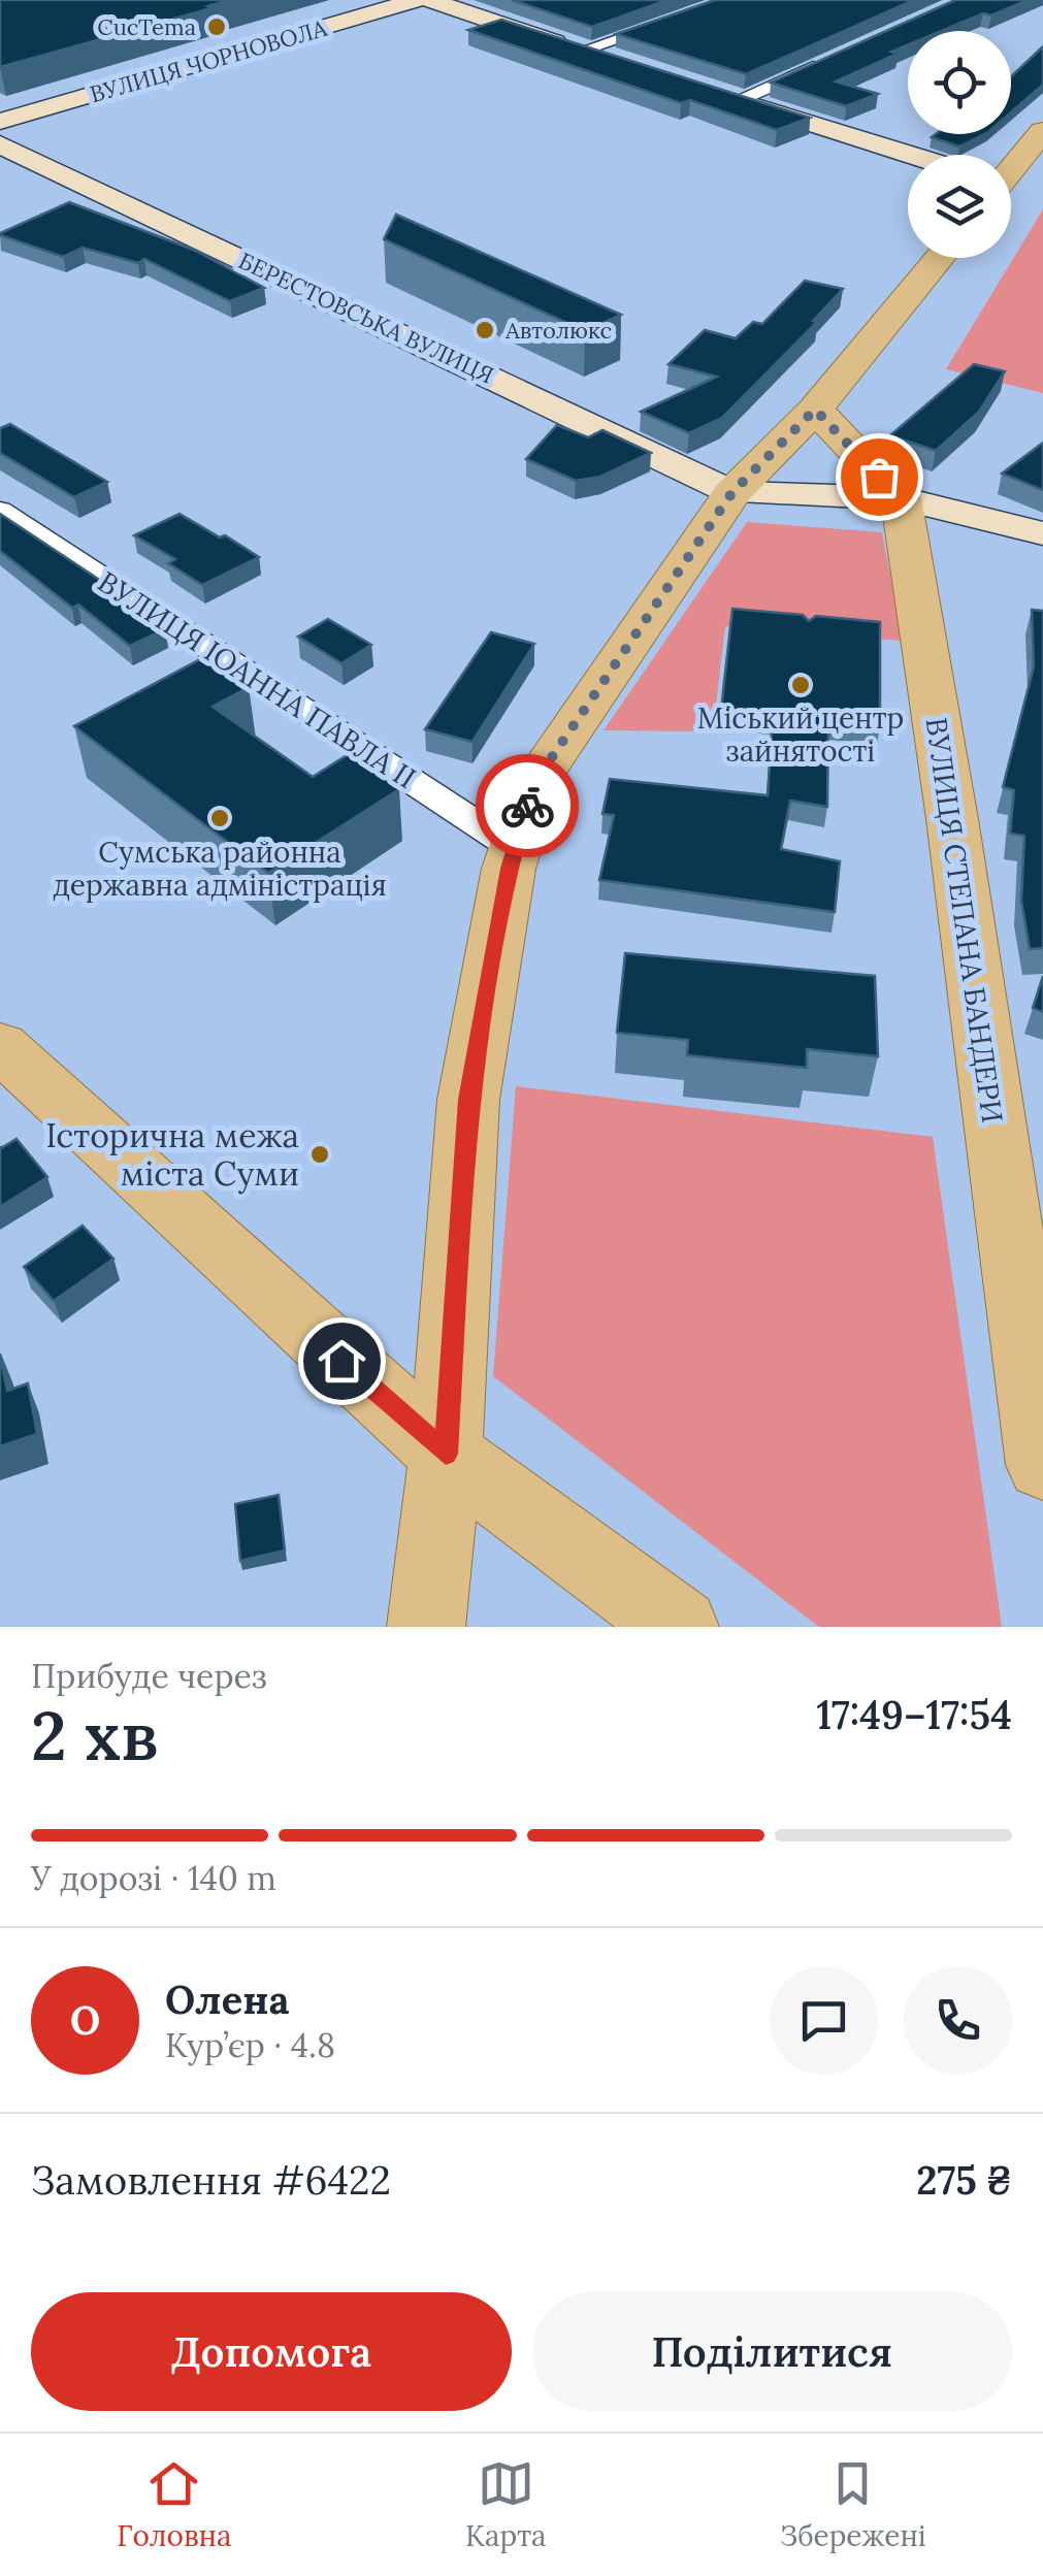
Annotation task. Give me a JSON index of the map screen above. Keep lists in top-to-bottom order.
{
  "streets": {
    "main road": ["ВУЛИЦЯ СТЕПАНА БАНДЕРИ"],
    "street": ["ВУЛИЦЯ ЧОРНОВОЛА", "БЕРЕСТОВСЬКА ВУЛИЦЯ", "ВУЛИЦЯ ІОАННА ПАВЛА II"]
  },
  "places": [
    "CucTema",
    "Автолюкс",
    "Міський центр зайнятості",
    "Сумська районна державна адміністрація",
    "Історична межа міста Суми"
  ],
  "page": {
    "heading": ["2 хв", "Прибуде через", "17:49–17:54"],
    "panel": [
      "Олена",
      "Кур’єр · 4.8",
      "Замовлення #6422",
      "275 ₴"
    ],
    "bar": "У дорозі · 140 m",
    "round": "О",
    "buttons": ["Допомога", "Поділитися"],
    "tabs": ["Головна", "Карта", "Збережені"]
  }
}
